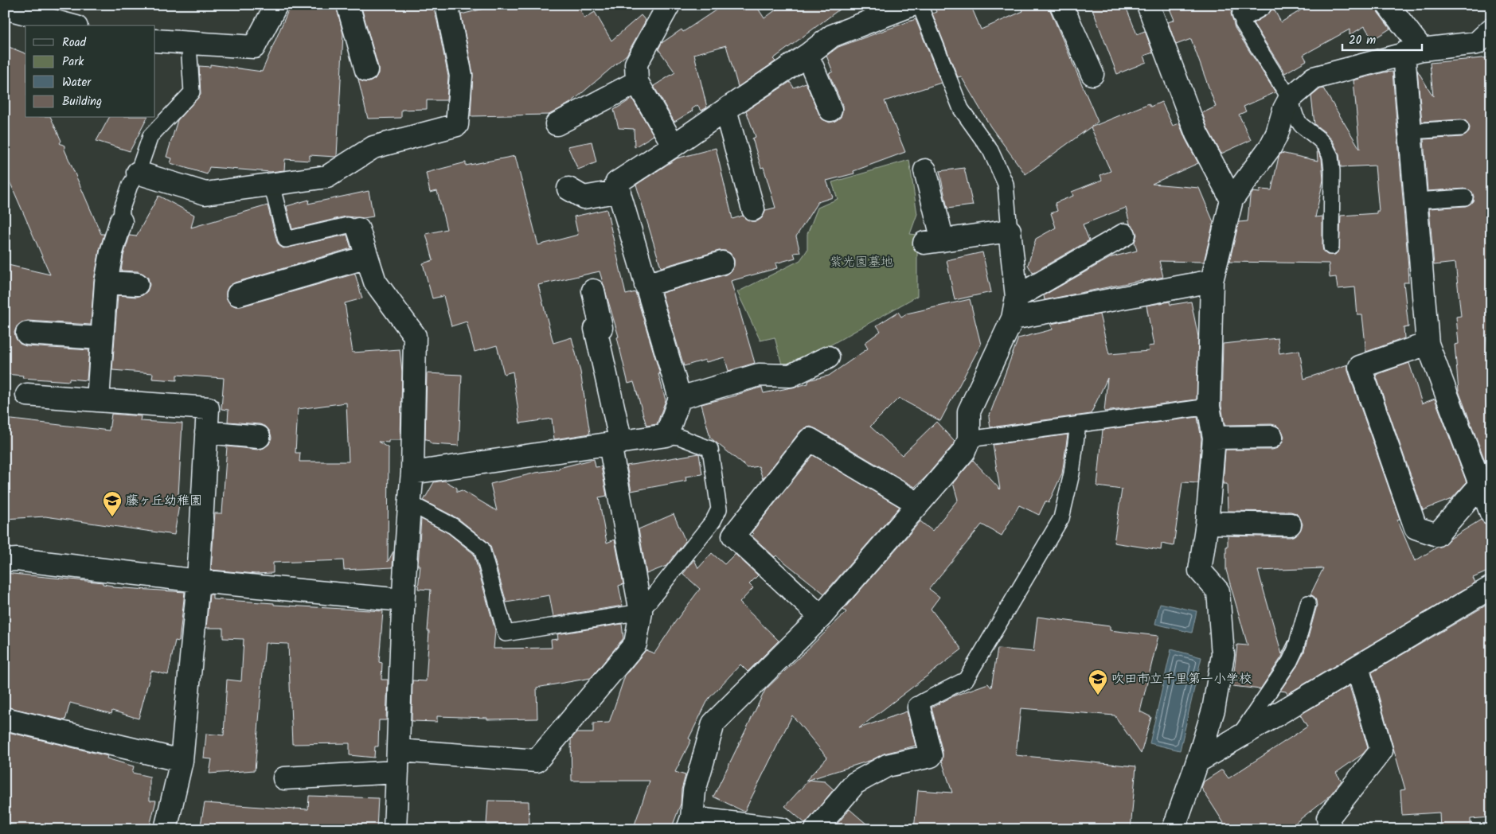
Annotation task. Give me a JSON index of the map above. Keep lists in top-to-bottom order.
{
  "parks": ["紫光園墓地"],
  "places": {
    "school or university": ["藤ヶ丘幼稚園", "吹田市立千里第一小学校"]
  },
  "legend": [
    "Road",
    "Park",
    "Water",
    "Building"
  ],
  "scale_bar": "20 m"
}
